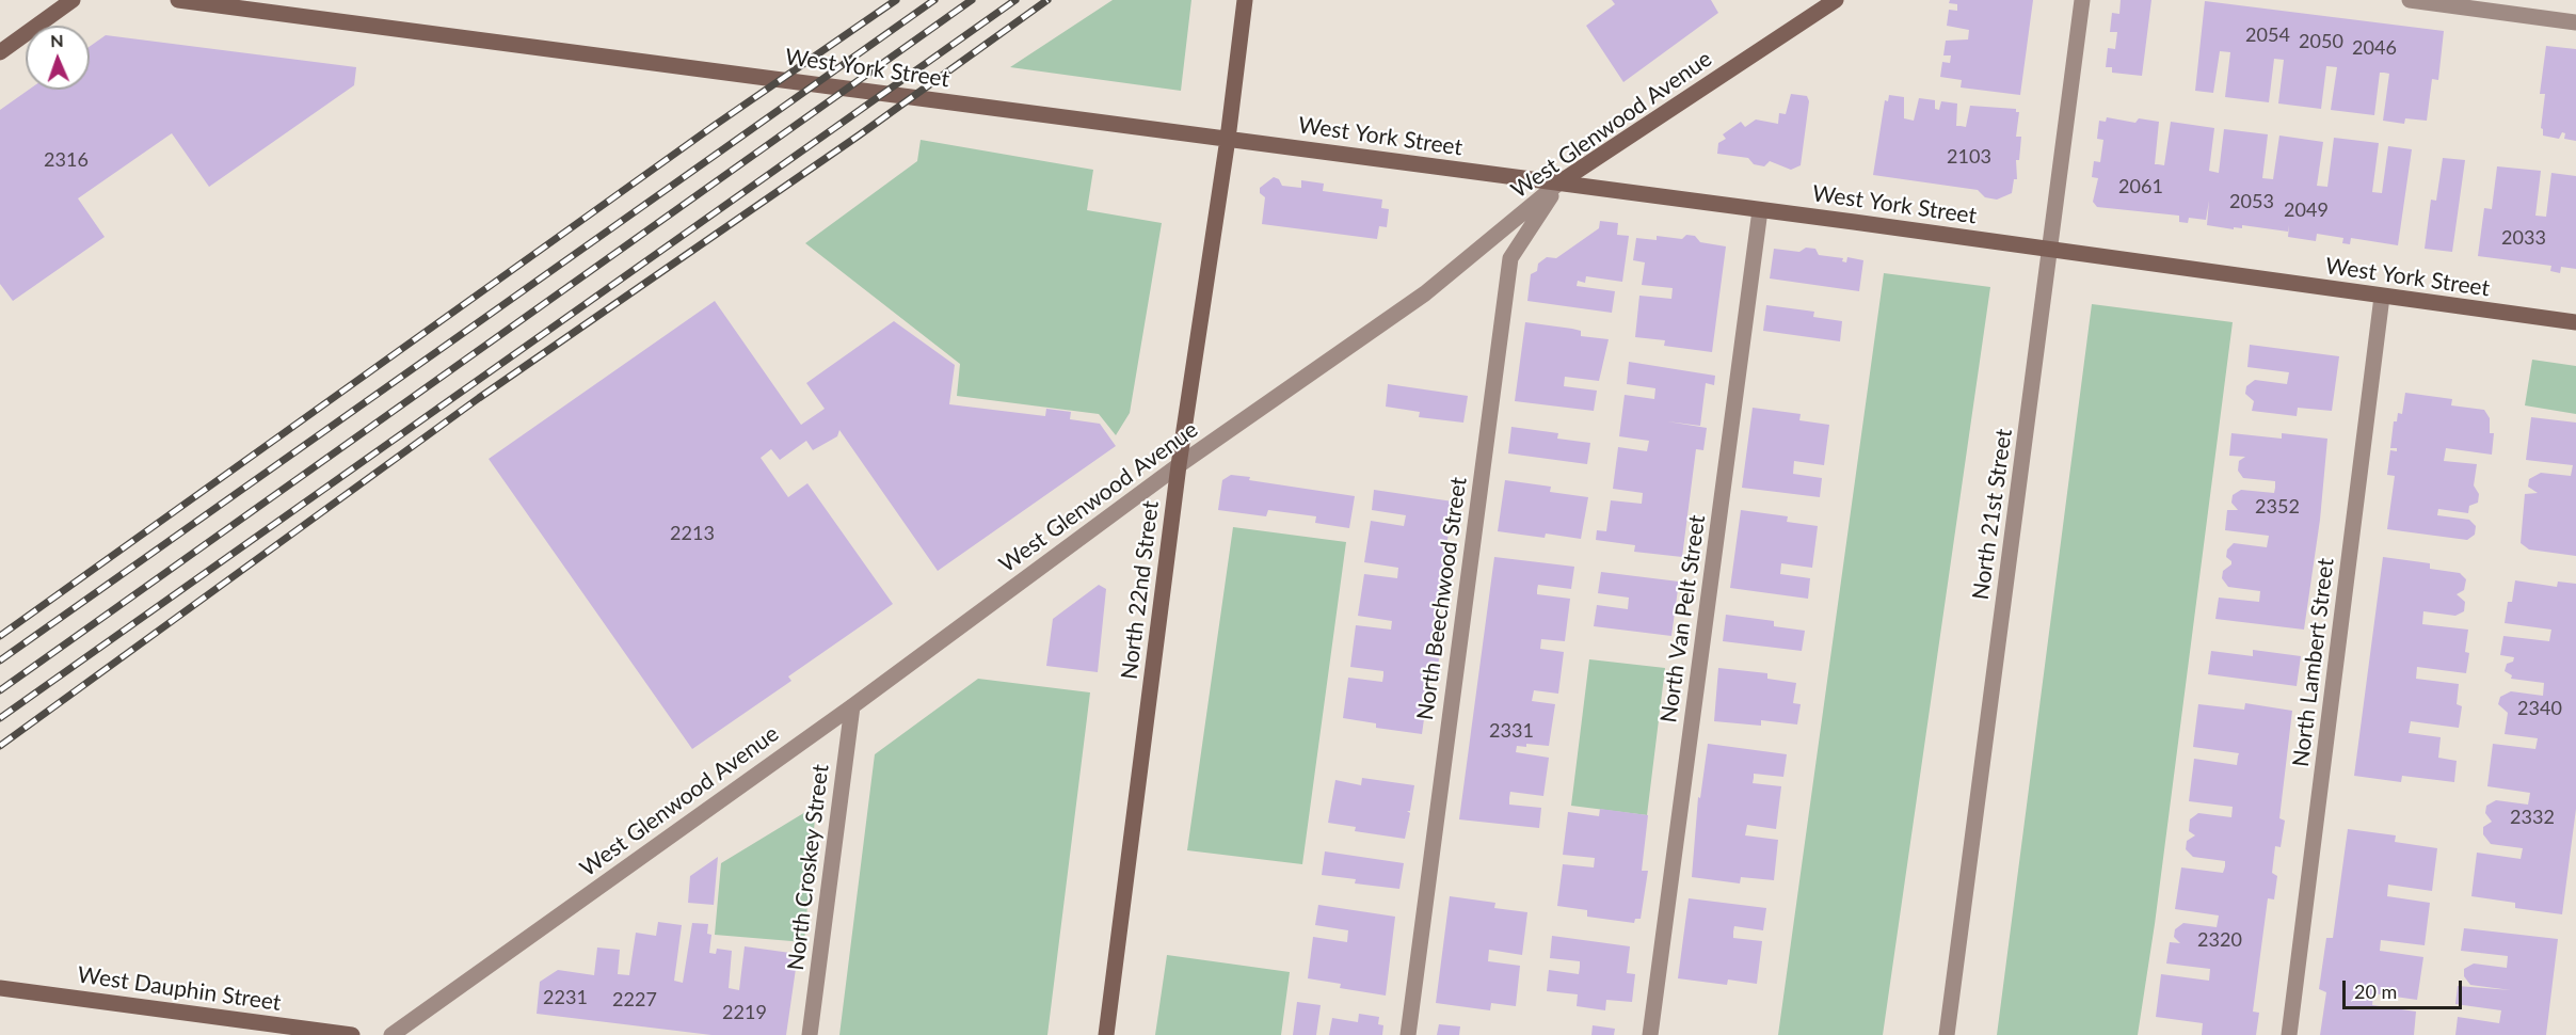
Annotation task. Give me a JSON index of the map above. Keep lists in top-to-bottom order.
{
  "streets": {
    "street": [
      "West York Street",
      "West Glenwood Avenue",
      "North 21st Street",
      "North 22nd Street",
      "North Beechwood Street",
      "North Van Pelt Street",
      "North Lambert Street",
      "North Croskey Street",
      "West Dauphin Street"
    ]
  },
  "crossings": [
    ["West York Street", "West Glenwood Avenue"],
    ["West York Street", "North 21st Street"],
    ["West York Street", "North 22nd Street"],
    ["West York Street", "North Beechwood Street"],
    ["West York Street", "North Van Pelt Street"],
    ["West York Street", "North Lambert Street"],
    ["West Glenwood Avenue", "North 22nd Street"],
    ["West Glenwood Avenue", "North Beechwood Street"],
    ["West Glenwood Avenue", "North Croskey Street"]
  ],
  "house_numbers": [
    "2054",
    "2050",
    "2046",
    "2103",
    "2316",
    "2061",
    "2053",
    "2049",
    "2033",
    "2352",
    "2213",
    "2340",
    "2331",
    "2332",
    "2320",
    "2231",
    "2227",
    "2219"
  ],
  "scale_bar": "20 m",
  "north": "top"
}
